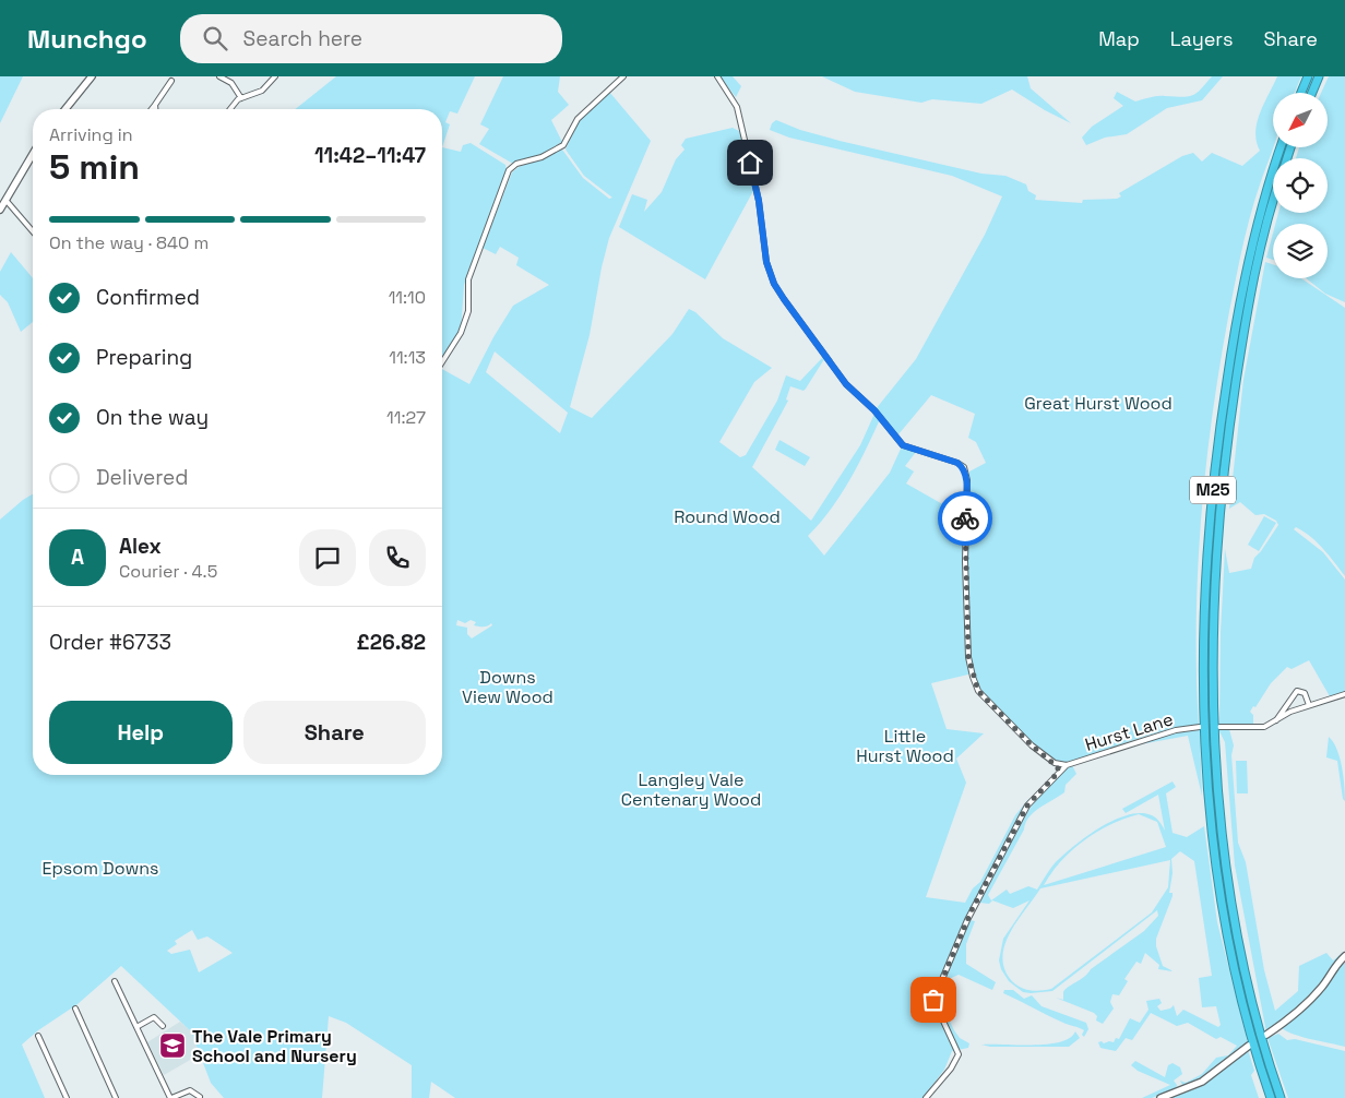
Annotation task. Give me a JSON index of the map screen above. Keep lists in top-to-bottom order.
{
  "streets": {
    "highway": ["M25"],
    "street": ["Hurst Lane"]
  },
  "parks": [
    "Great Hurst Wood",
    "Round Wood",
    "Downs View Wood",
    "Little Hurst Wood",
    "Langley Vale Centenary Wood",
    "Epsom Downs"
  ],
  "places": {
    "school or university": ["The Vale Primary School and Nursery"]
  },
  "north": "bottom left",
  "page": {
    "header": "Munchgo",
    "search": "Search here",
    "nav": ["Map", "Layers", "Share"],
    "heading": ["5 min", "Arriving in", "11:42–11:47"],
    "panel": [
      "Alex",
      "Courier · 4.5",
      "Order #6733",
      "£26.82"
    ],
    "bar": "On the way · 840 m",
    "list": [
      ["Confirmed", "11:10"],
      ["Preparing", "11:13"],
      ["On the way", "11:27"],
      "Delivered"
    ],
    "round": "A",
    "buttons": ["Help", "Share"]
  }
}
